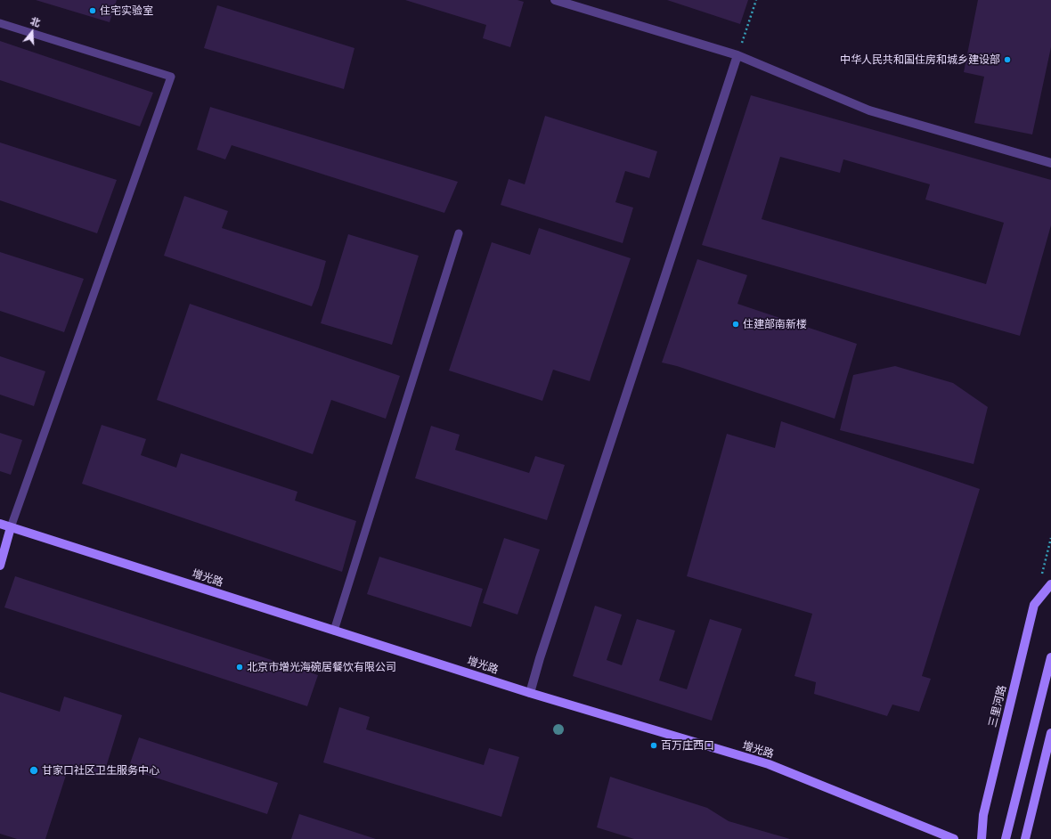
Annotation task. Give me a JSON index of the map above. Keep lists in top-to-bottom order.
{
  "streets": {
    "street": ["增光路", "三里河路"]
  },
  "places": [
    "住宅实验室",
    "中华人民共和国住房和城乡建设部",
    "住建部南新楼",
    "北京市增光海碗居餐饮有限公司",
    "百万庄西口",
    "甘家口社区卫生服务中心"
  ],
  "north": "top"
}
